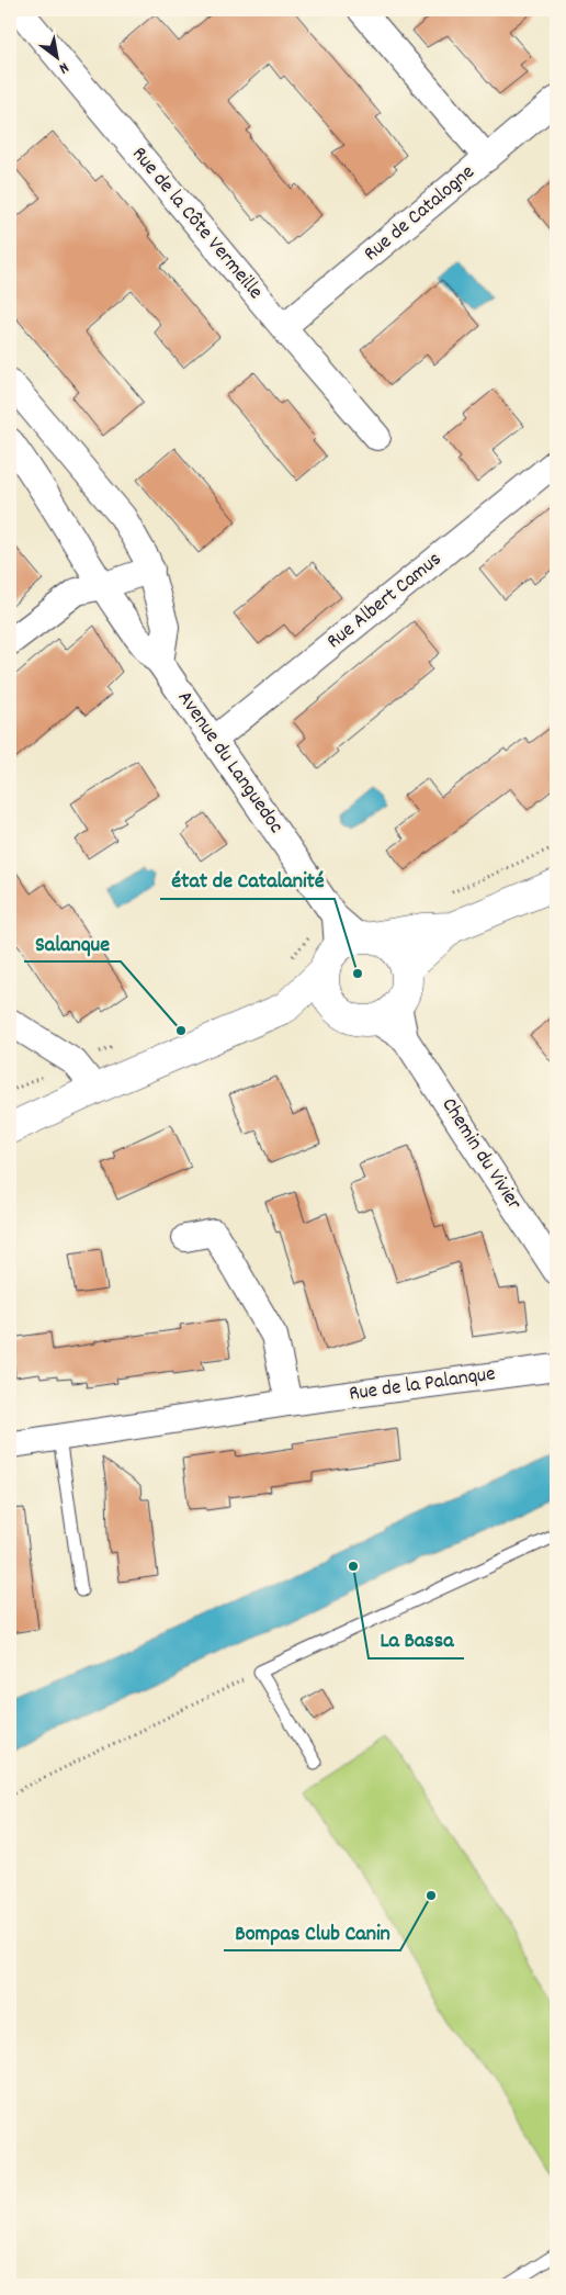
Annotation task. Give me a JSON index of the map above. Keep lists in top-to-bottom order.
{
  "streets": {
    "street": [
      "Rue de Catalogne",
      "Rue de la Côte Vermeille",
      "Rue Albert Camus",
      "Avenue du Languedoc",
      "Chemin du Vivier",
      "Rue de la Palanque"
    ]
  },
  "crossings": [
    ["Rue de Catalogne", "Rue de la Côte Vermeille"],
    ["Rue Albert Camus", "Avenue du Languedoc"],
    ["Avenue du Languedoc", "Chemin du Vivier"]
  ],
  "places": [
    "état de Catalanité",
    "Salanque",
    "La Bassa",
    "Bompas Club Canin"
  ],
  "north": "bottom right"
}
